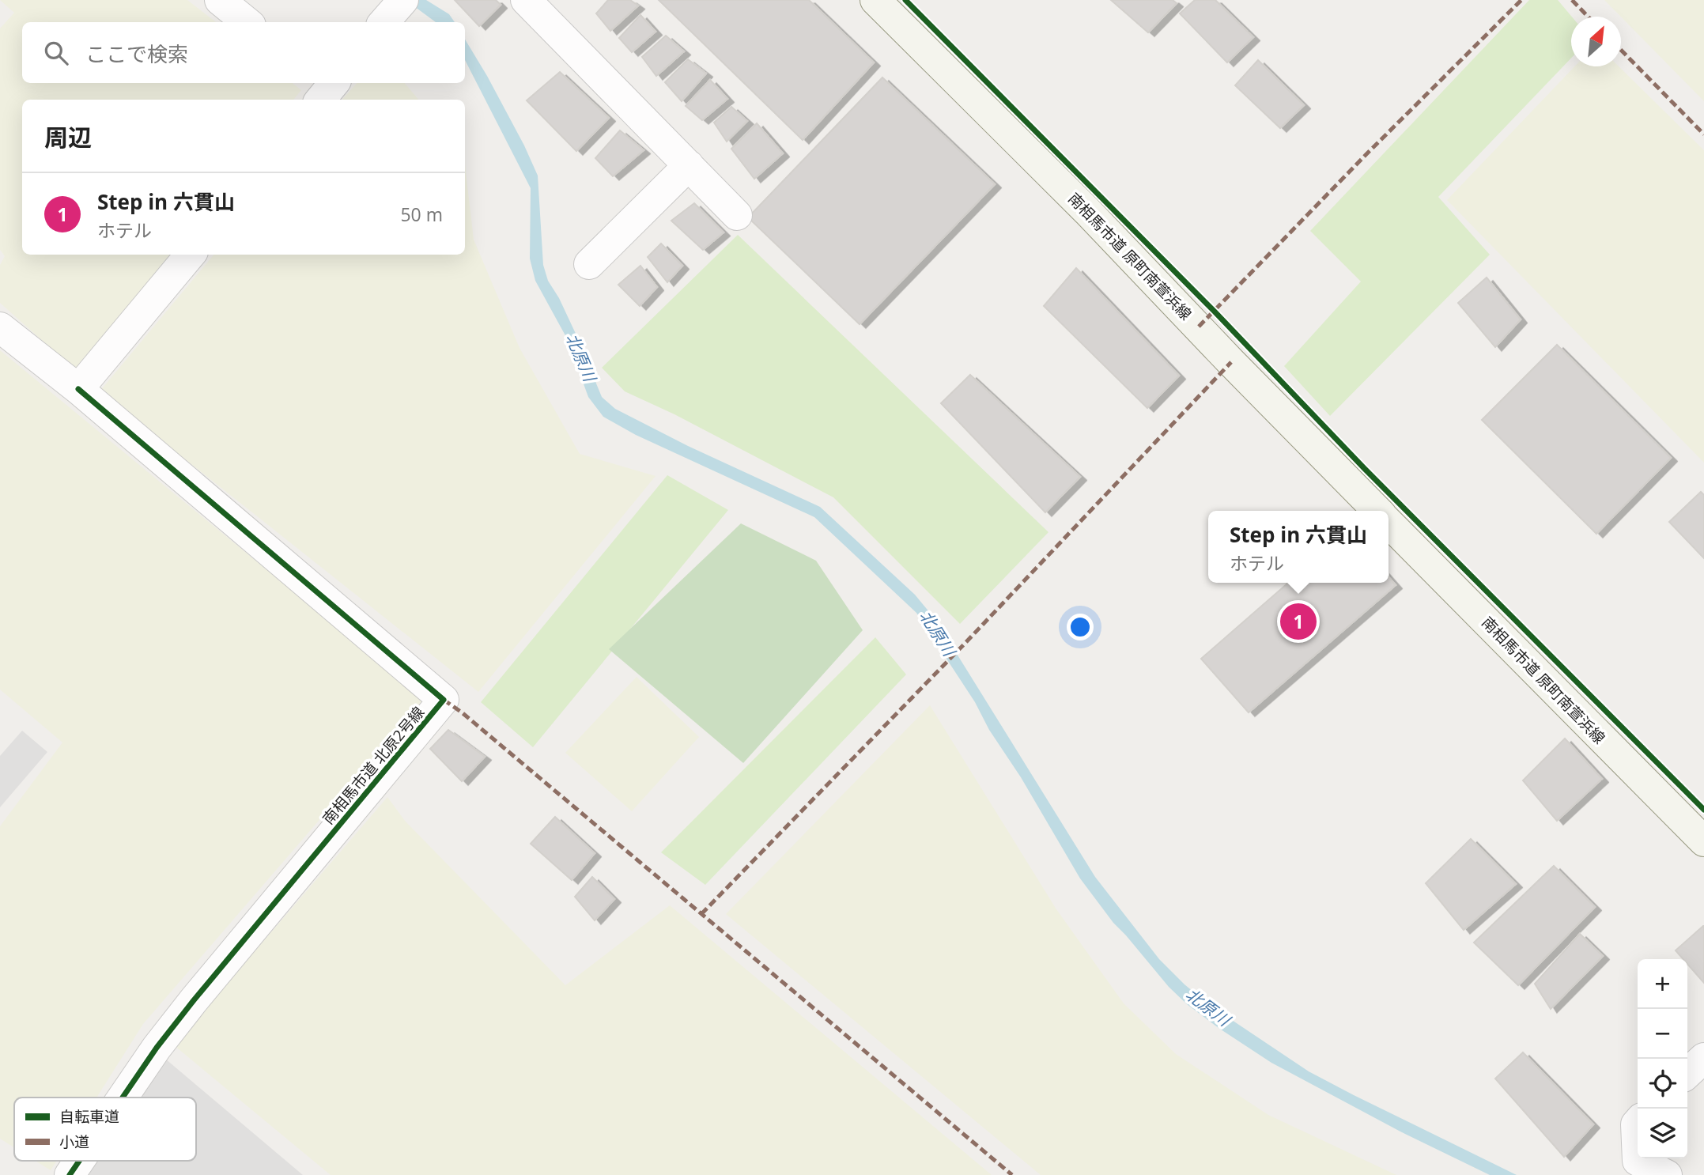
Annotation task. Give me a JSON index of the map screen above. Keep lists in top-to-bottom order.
{
  "streets": {
    "street": ["南相馬市道 原町南萱浜線", "南相馬市道 北原2号線"]
  },
  "water": ["北原川"],
  "legend": ["自転車道", "小道"],
  "north": "top right",
  "page": {
    "search": "ここで検索",
    "heading": "周辺",
    "list": [
      {
        "mark": "1",
        "name": "Step in 六貫山",
        "note": "ホテル",
        "value": "50 m"
      }
    ],
    "popup": ["Step in 六貫山", "ホテル"],
    "pins": "1",
    "map_buttons": ["+", "−"]
  }
}
